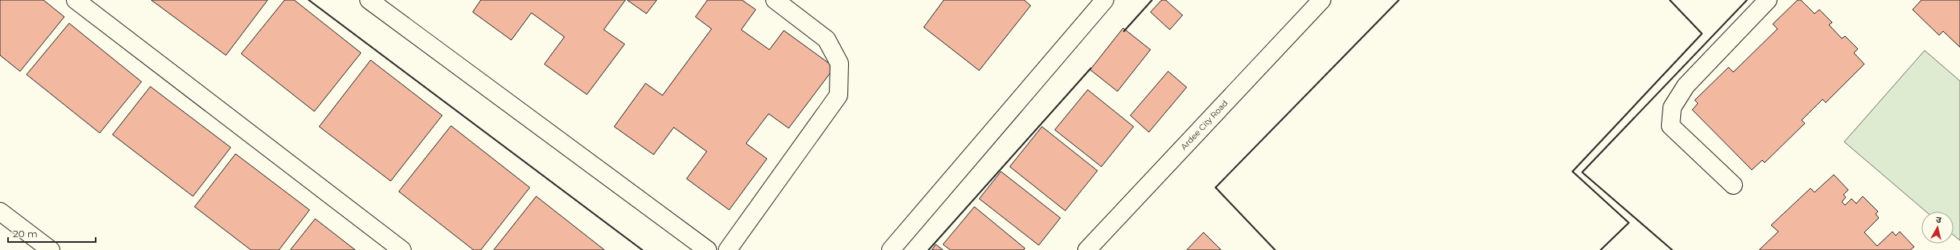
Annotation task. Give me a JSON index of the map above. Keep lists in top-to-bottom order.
{
  "streets": {
    "street": ["Ardee City Road"]
  },
  "scale_bar": "20 m",
  "north": "top"
}
